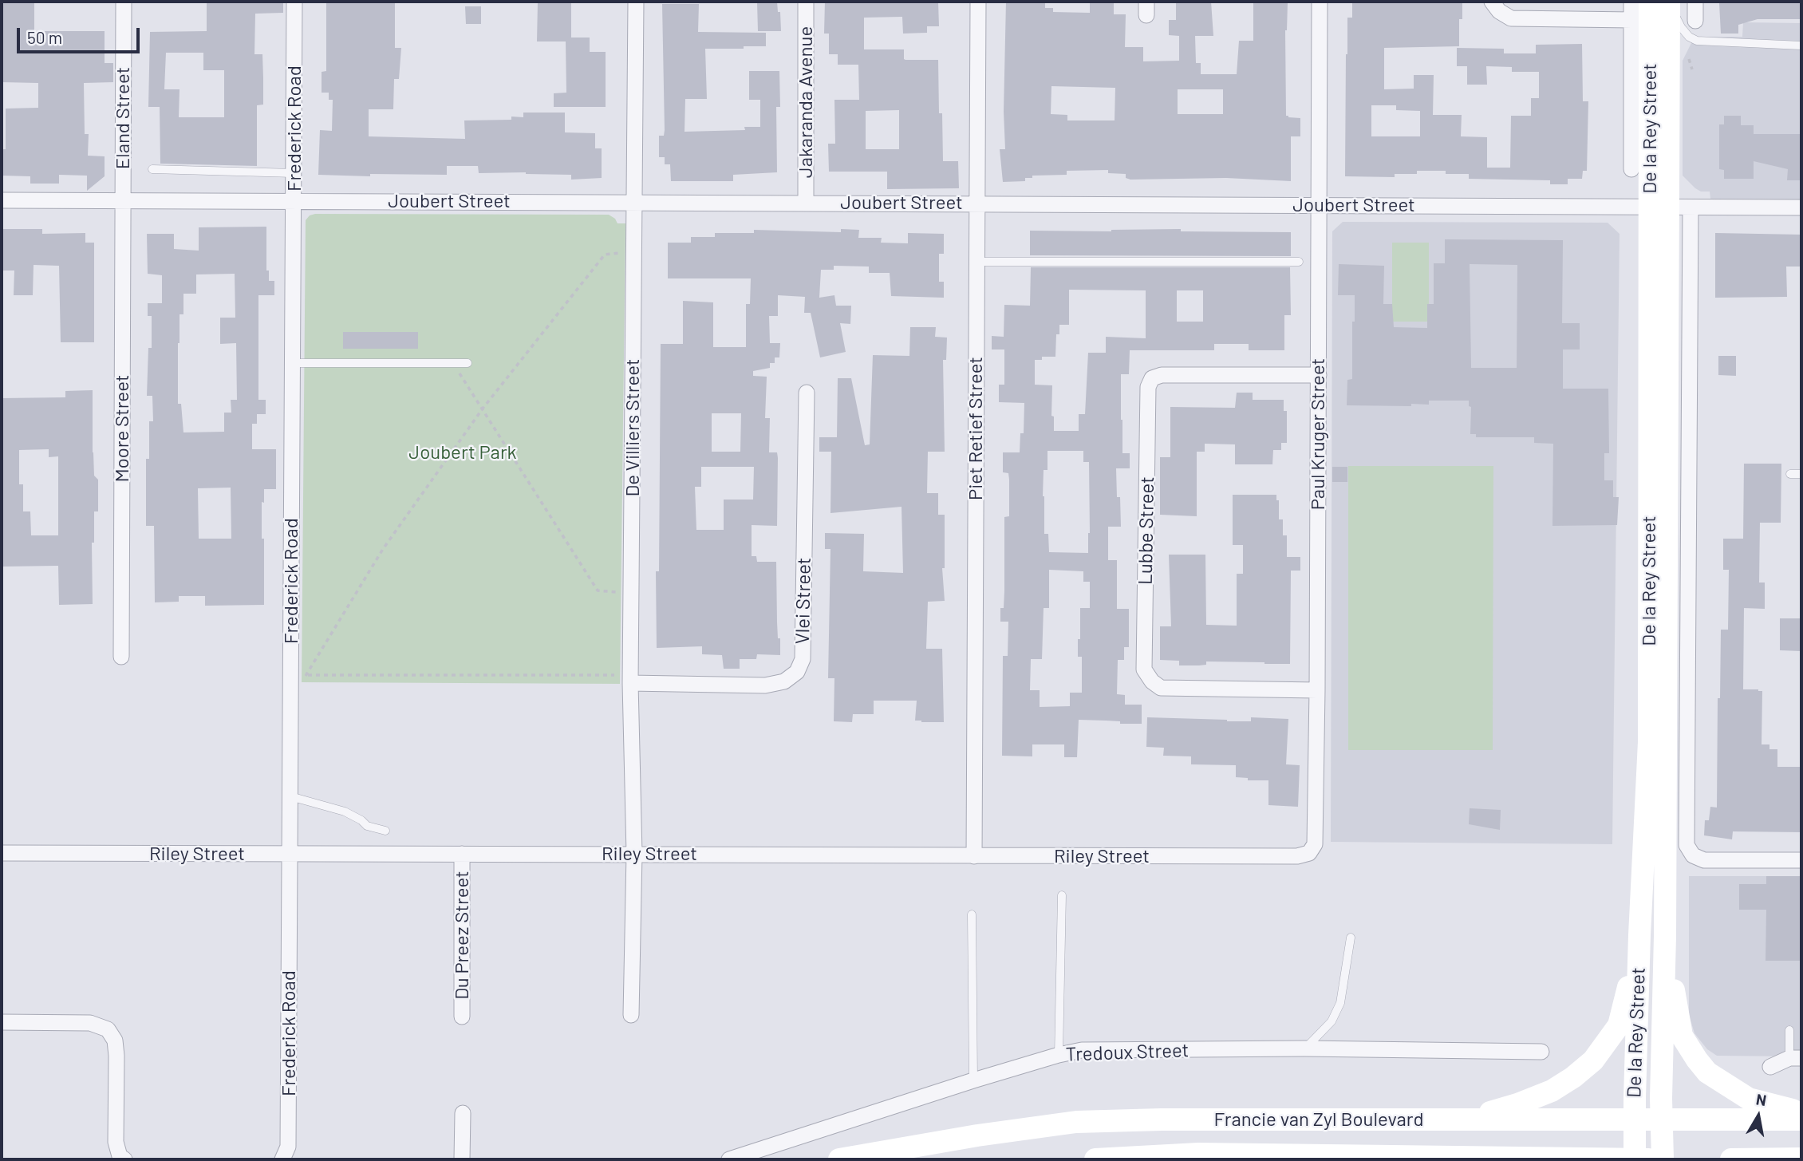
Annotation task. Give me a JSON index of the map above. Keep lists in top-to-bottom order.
{
  "streets": {
    "main road": ["De la Rey Street", "Francie van Zyl Boulevard"],
    "street": [
      "Jakaranda Avenue",
      "Eland Street",
      "Frederick Road",
      "Joubert Street",
      "De Villiers Street",
      "Moore Street",
      "Piet Retief Street",
      "Paul Kruger Street",
      "Lubbe Street",
      "Vlei Street",
      "Riley Street",
      "Du Preez Street",
      "Tredoux Street"
    ]
  },
  "crossings": [
    ["Jakaranda Avenue", "Joubert Street"],
    ["Eland Street", "Joubert Street"],
    ["Eland Street", "Moore Street"],
    ["Frederick Road", "Joubert Street"],
    ["Frederick Road", "Riley Street"],
    ["De la Rey Street", "Joubert Street"],
    ["De la Rey Street", "Francie van Zyl Boulevard"],
    ["Joubert Street", "De Villiers Street"],
    ["Joubert Street", "Moore Street"],
    ["Joubert Street", "Piet Retief Street"],
    ["Joubert Street", "Paul Kruger Street"],
    ["De Villiers Street", "Vlei Street"],
    ["De Villiers Street", "Riley Street"],
    ["Piet Retief Street", "Riley Street"],
    ["Paul Kruger Street", "Lubbe Street"],
    ["Paul Kruger Street", "Riley Street"],
    ["Riley Street", "Du Preez Street"]
  ],
  "parks": ["Joubert Park"],
  "scale_bar": "50 m",
  "north": "top"
}
